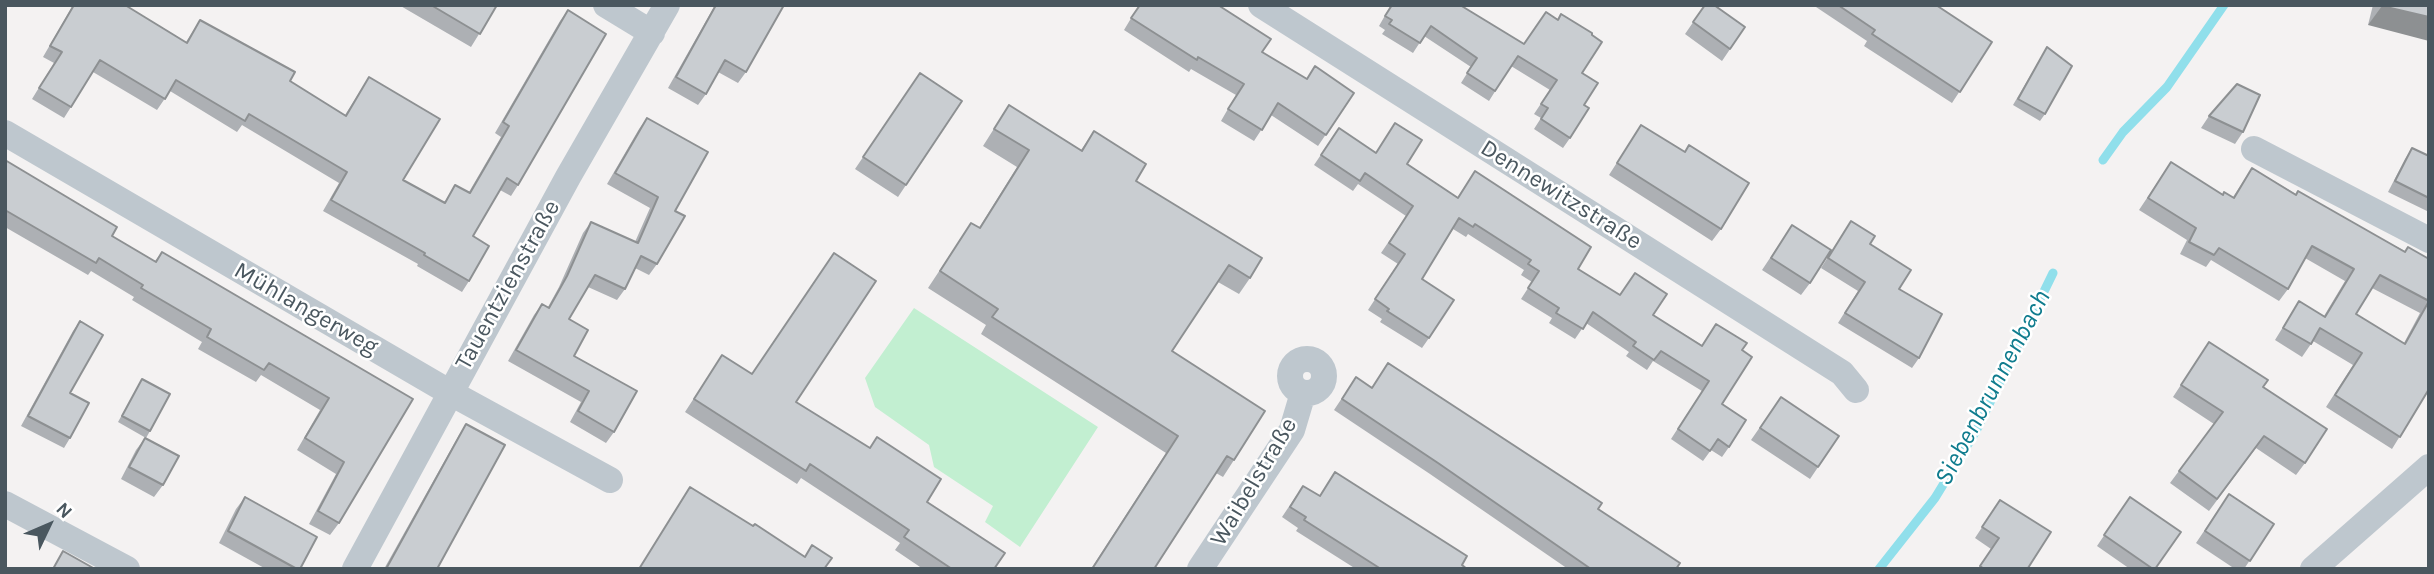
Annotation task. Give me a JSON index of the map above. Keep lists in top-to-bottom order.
{
  "streets": {
    "street": [
      "Dennewitzstraße",
      "Tauentzienstraße",
      "Mühlangerweg",
      "Waibelstraße"
    ]
  },
  "crossings": [
    ["Tauentzienstraße", "Mühlangerweg"]
  ],
  "water": ["Siebenbrunnenbach"],
  "north": "top right"
}
